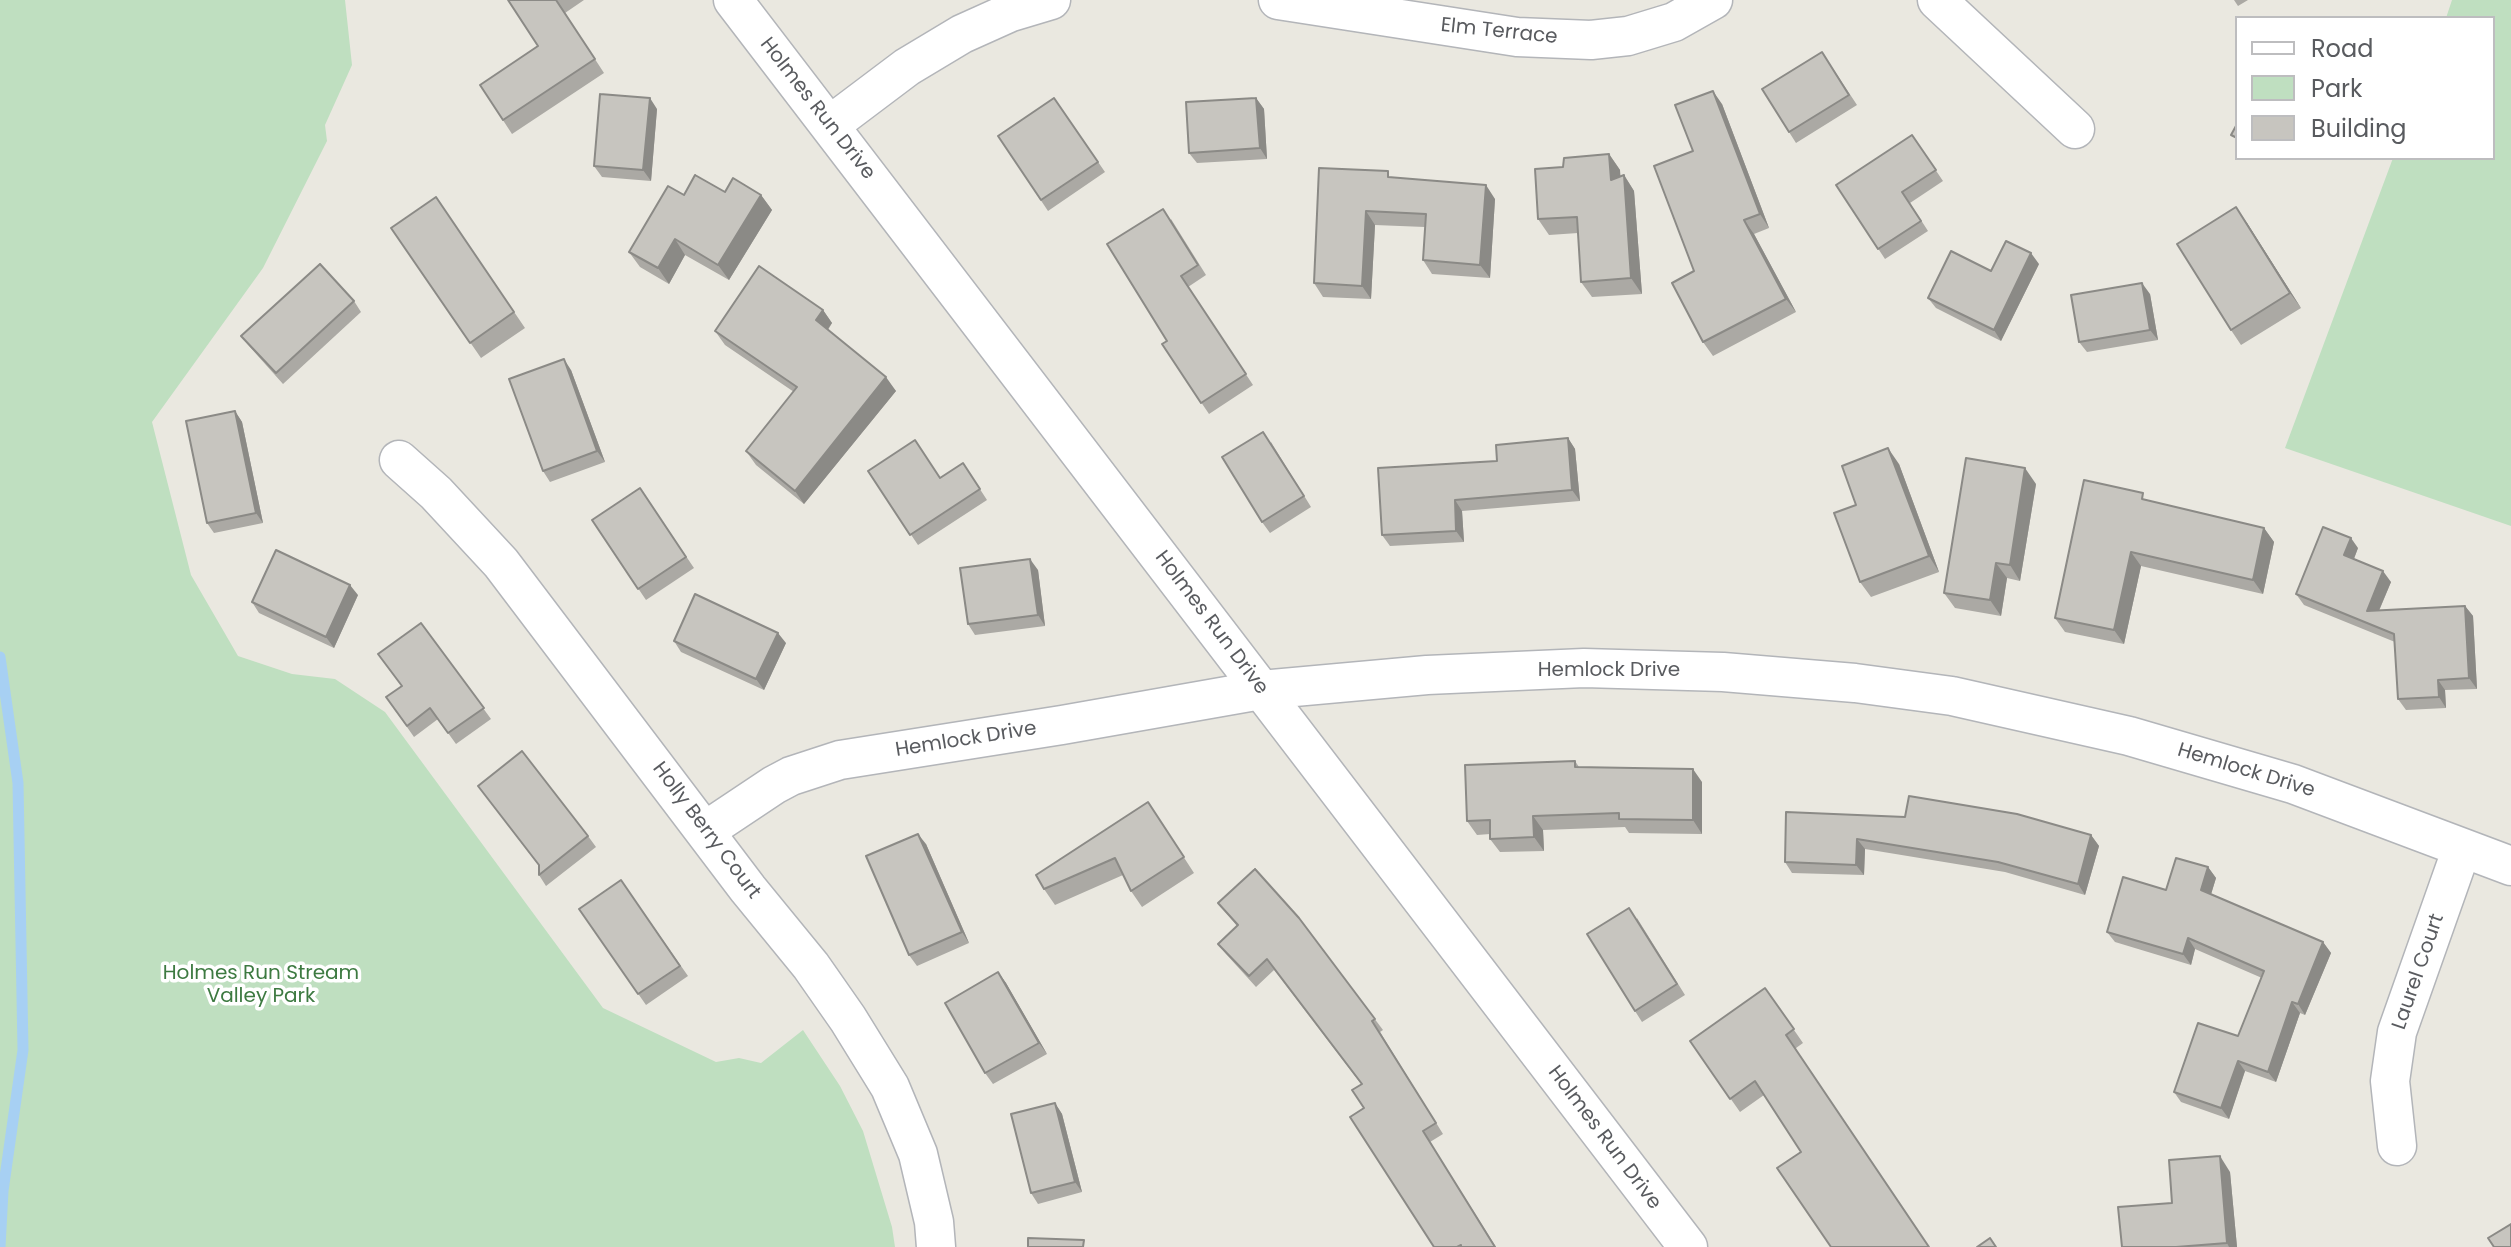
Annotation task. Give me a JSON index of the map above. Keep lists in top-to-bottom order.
{
  "streets": {
    "street": [
      "Elm Terrace",
      "Holmes Run Drive",
      "Hemlock Drive",
      "Holly Berry Court",
      "Laurel Court"
    ]
  },
  "crossings": [
    ["Holmes Run Drive", "Hemlock Drive"],
    ["Hemlock Drive", "Holly Berry Court"],
    ["Hemlock Drive", "Laurel Court"]
  ],
  "parks": ["Holmes Run Stream Valley Park"],
  "legend": ["Road", "Park", "Building"]
}
